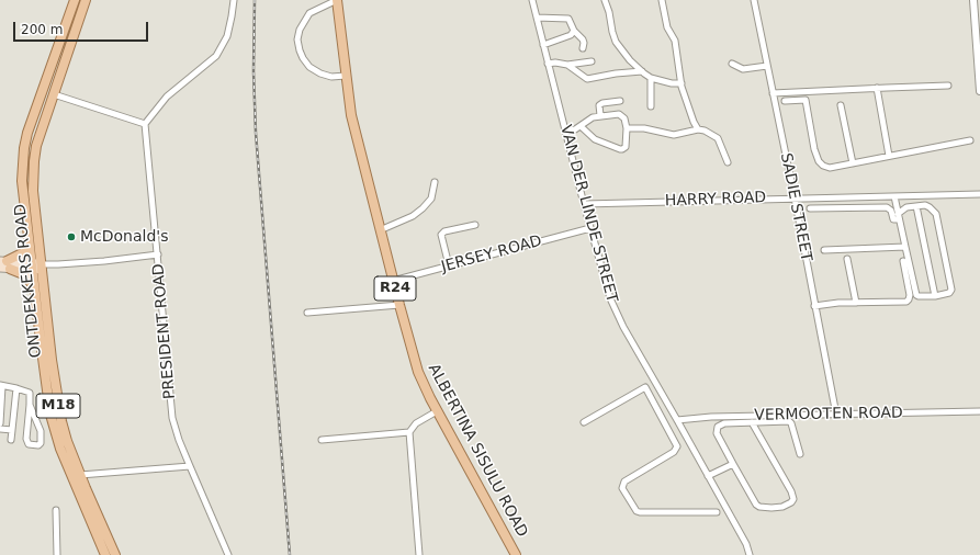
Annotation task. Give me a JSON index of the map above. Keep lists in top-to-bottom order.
{
  "streets": {
    "main road": [
      "ONTDEKKERS ROAD",
      "R24",
      "M18",
      "ALBERTINA SISULU ROAD"
    ],
    "street": [
      "HARRY ROAD",
      "SADIE STREET",
      "VAN DER LINDE STREET",
      "JERSEY ROAD",
      "PRESIDENT ROAD",
      "VERMOOTEN ROAD"
    ]
  },
  "crossings": [
    ["HARRY ROAD", "SADIE STREET"],
    ["HARRY ROAD", "VAN DER LINDE STREET"],
    ["SADIE STREET", "VERMOOTEN ROAD"],
    ["VAN DER LINDE STREET", "JERSEY ROAD"],
    ["VAN DER LINDE STREET", "VERMOOTEN ROAD"],
    ["JERSEY ROAD", "ALBERTINA SISULU ROAD"]
  ],
  "places": ["McDonald's"],
  "scale_bar": "200 m"
}
